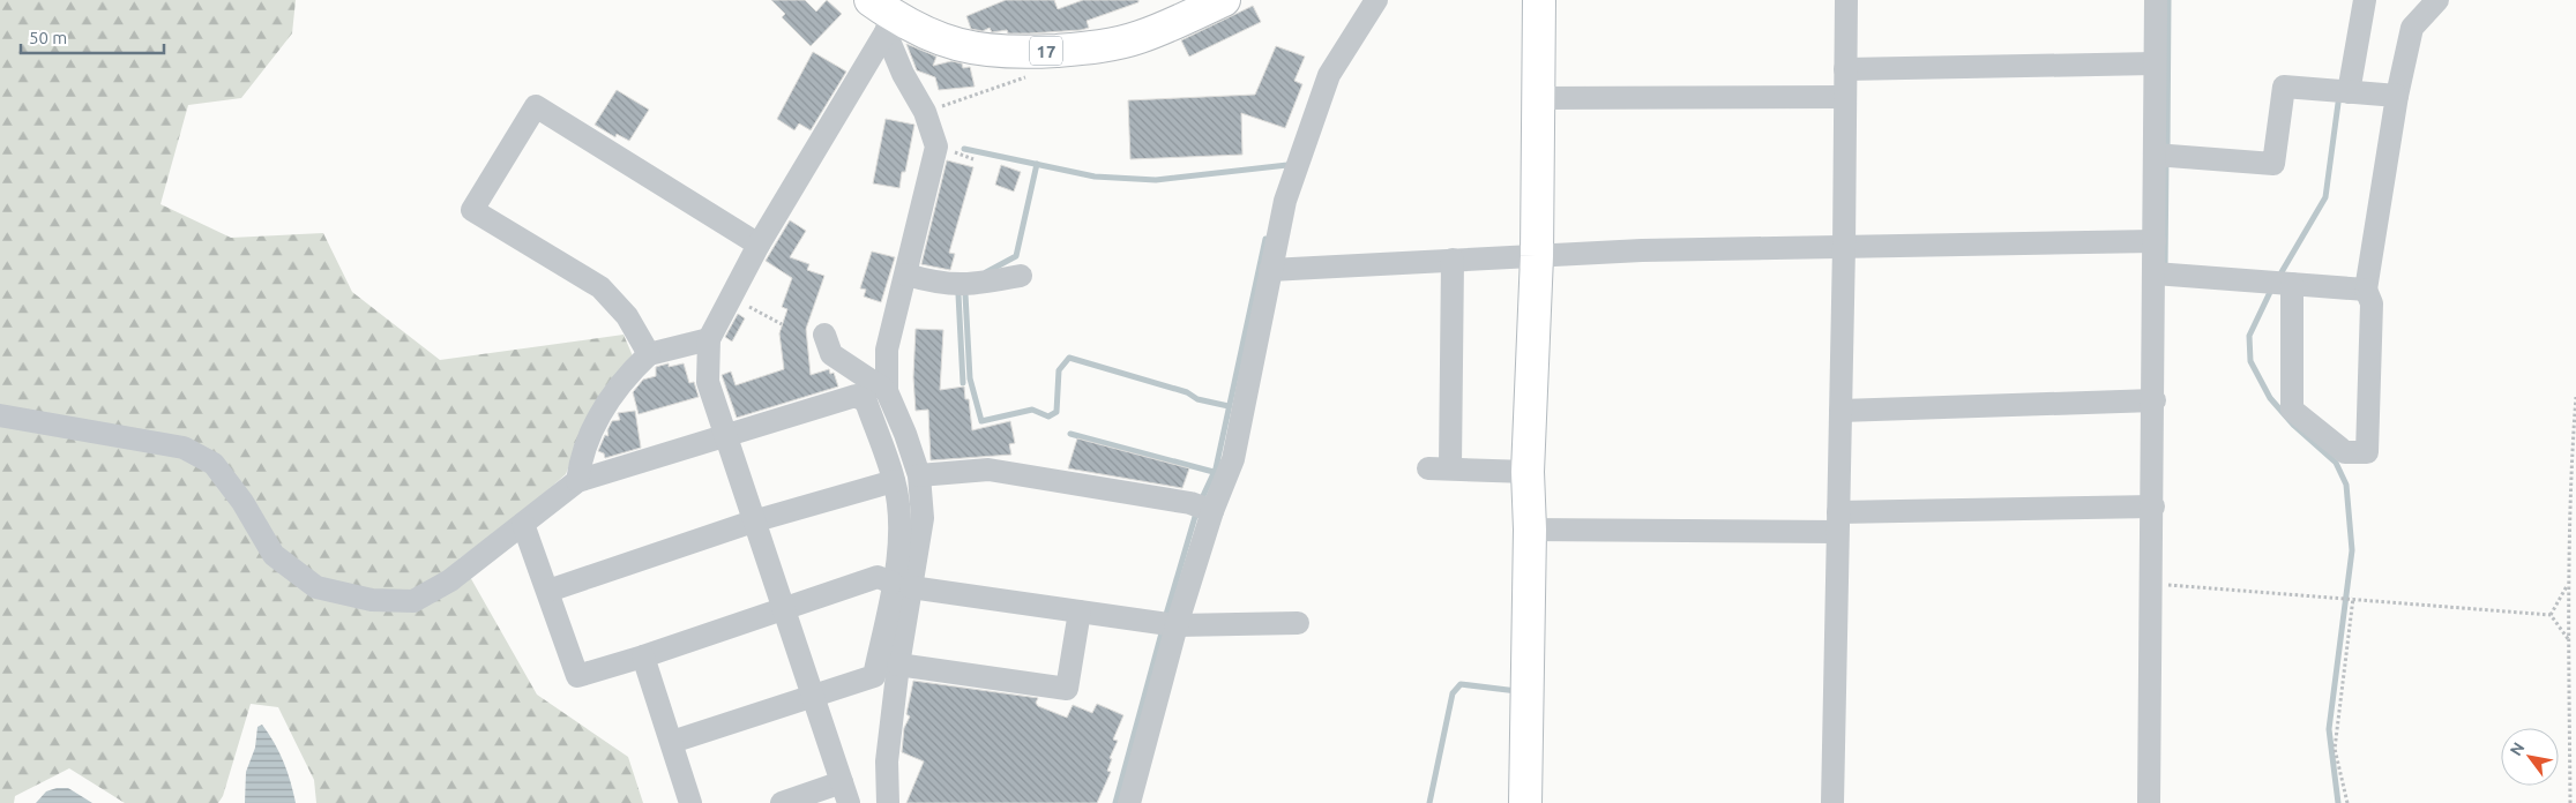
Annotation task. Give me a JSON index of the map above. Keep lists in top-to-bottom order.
{
  "streets": {
    "street": ["17"]
  },
  "scale_bar": "50 m",
  "north": "top left"
}
